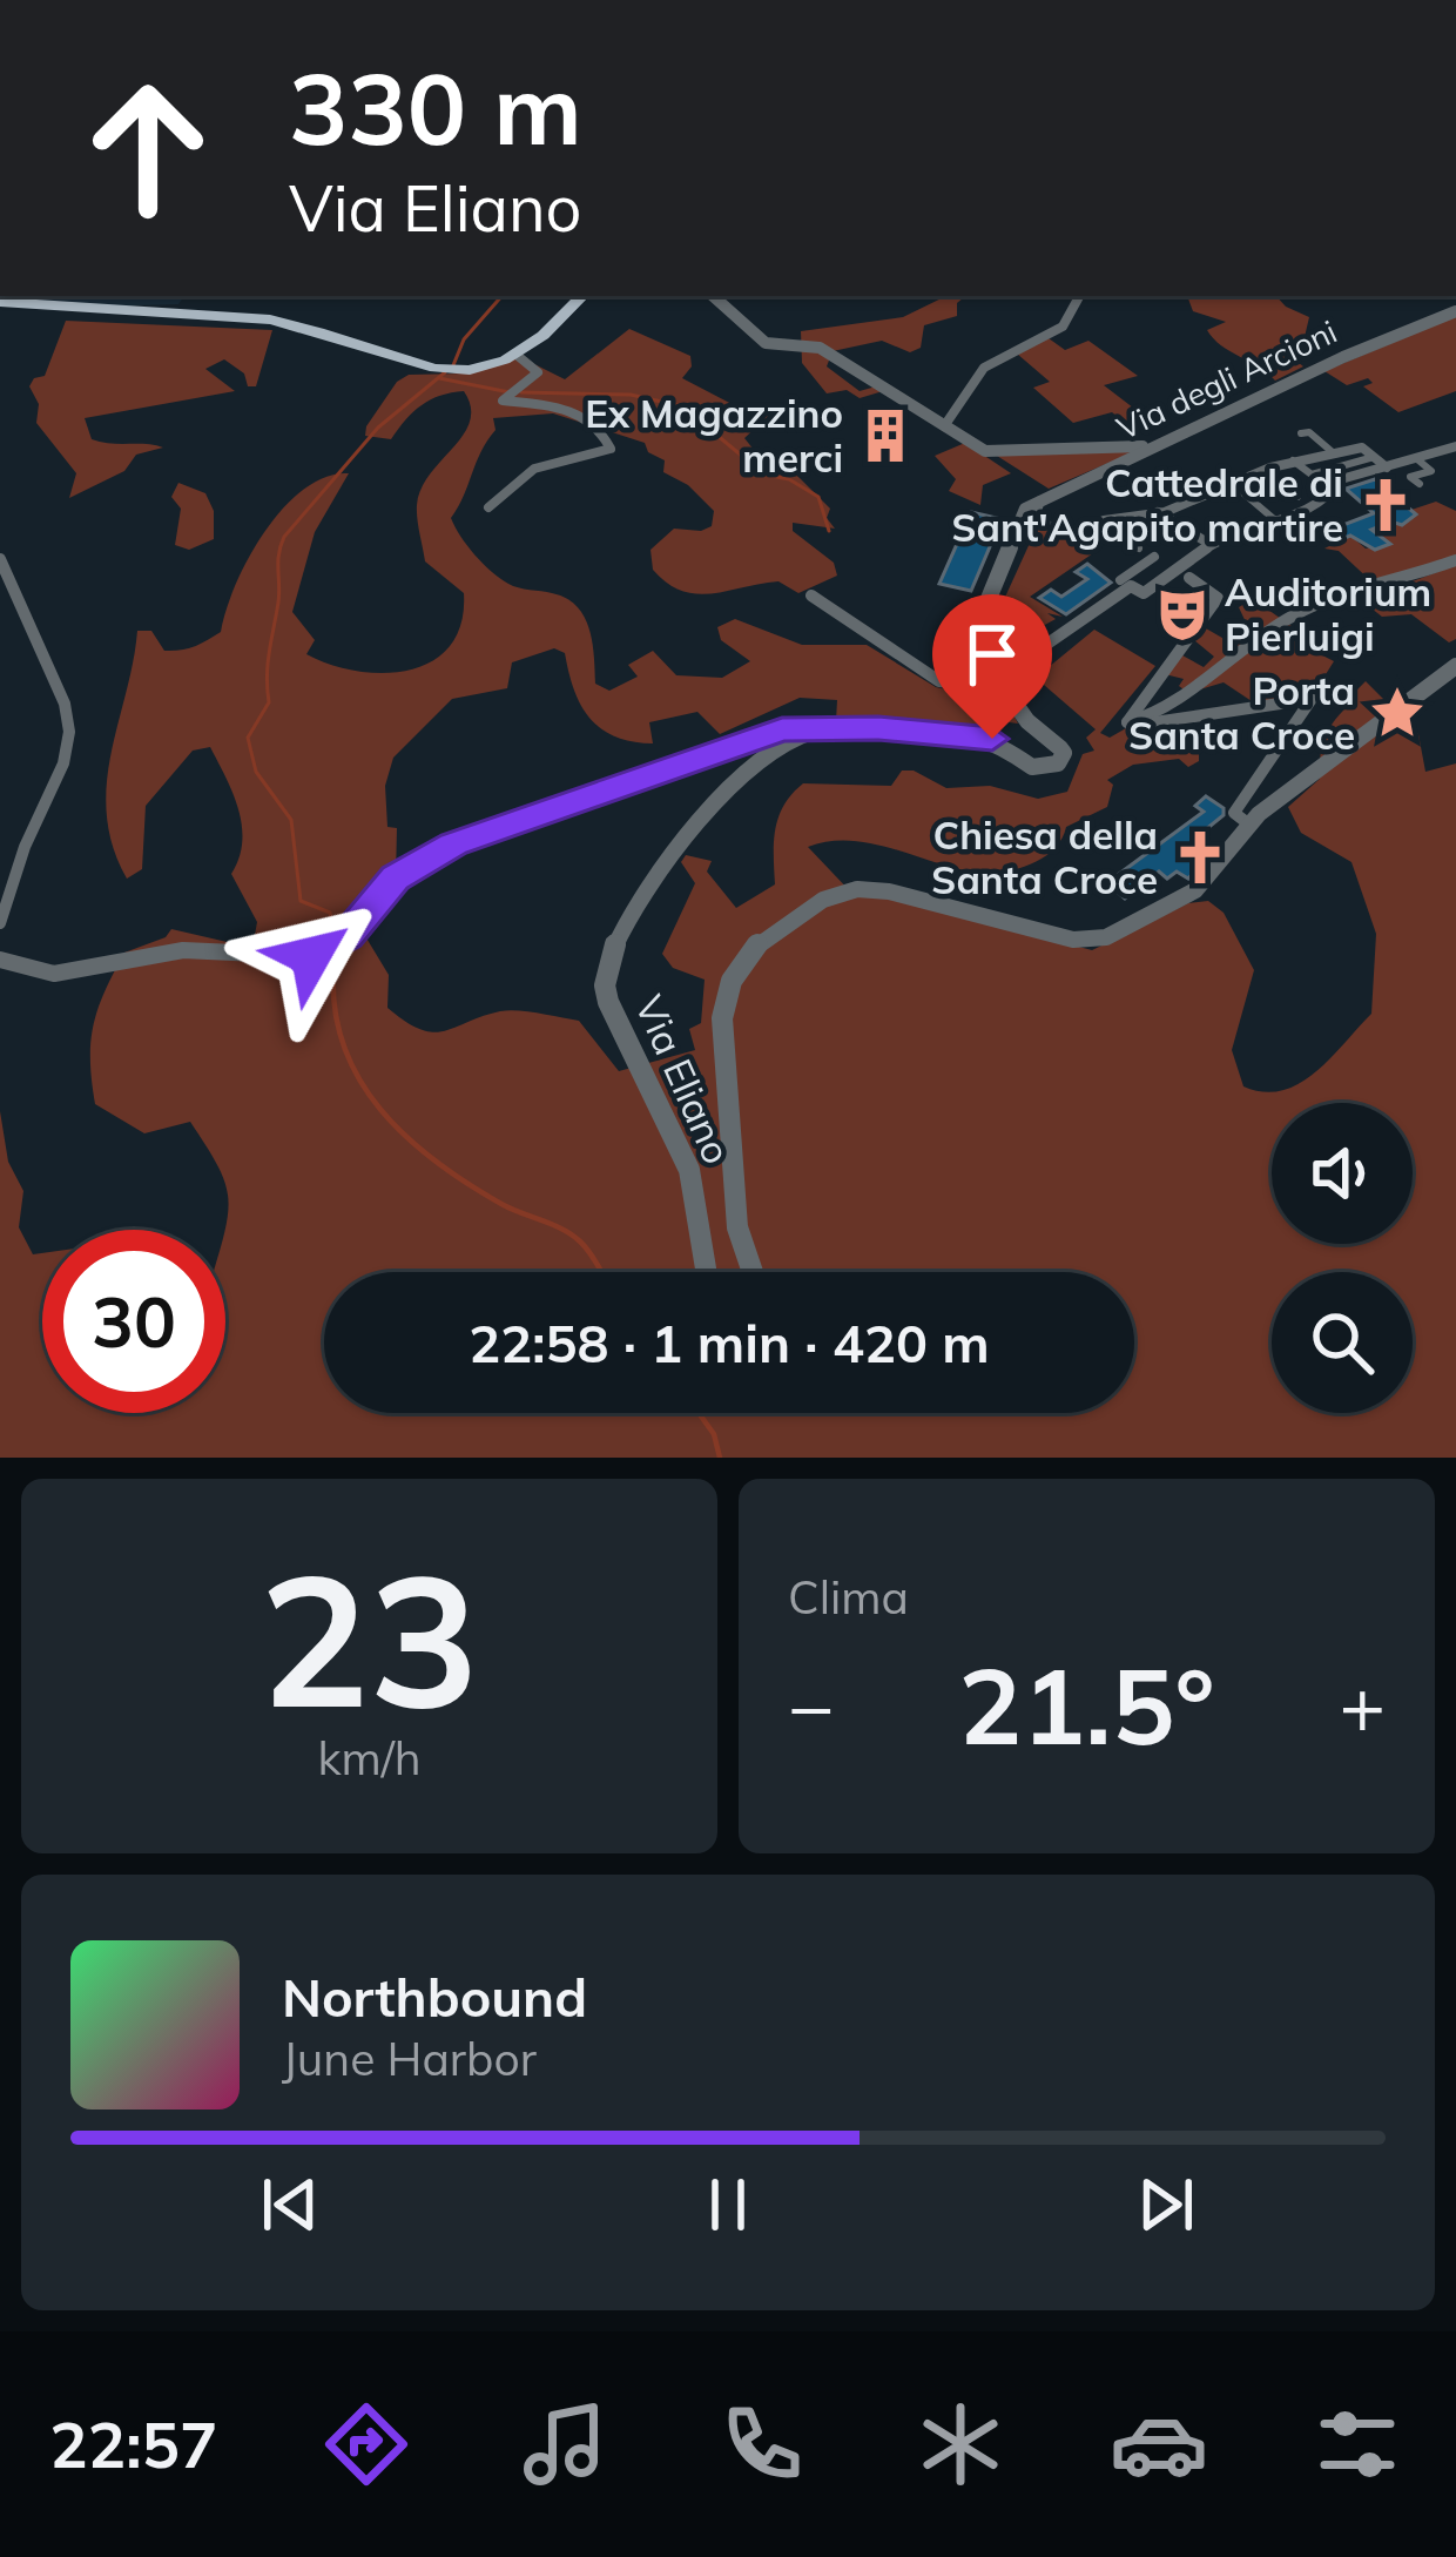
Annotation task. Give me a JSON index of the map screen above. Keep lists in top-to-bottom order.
{
  "streets": {
    "street": ["Via degli Arcioni", "Via Eliano"]
  },
  "places": {
    "building": ["Ex Magazzino merci"],
    "church": ["Cattedrale di Sant'Agapito martire", "Chiesa della Santa Croce"],
    "theatre": ["Auditorium Pierluigi"],
    "place": ["Porta Santa Croce"]
  },
  "page": {
    "turn": ["330 m", "Via Eliano"],
    "limit": "30",
    "trip": "22:58 · 1 min · 420 m",
    "tile": [
      ["23", "km/h"],
      "Clima"
    ],
    "heat": ["−", "21.5°", "+"],
    "song": ["Northbound", "June Harbor"],
    "tabs": "22:57"
  }
}
